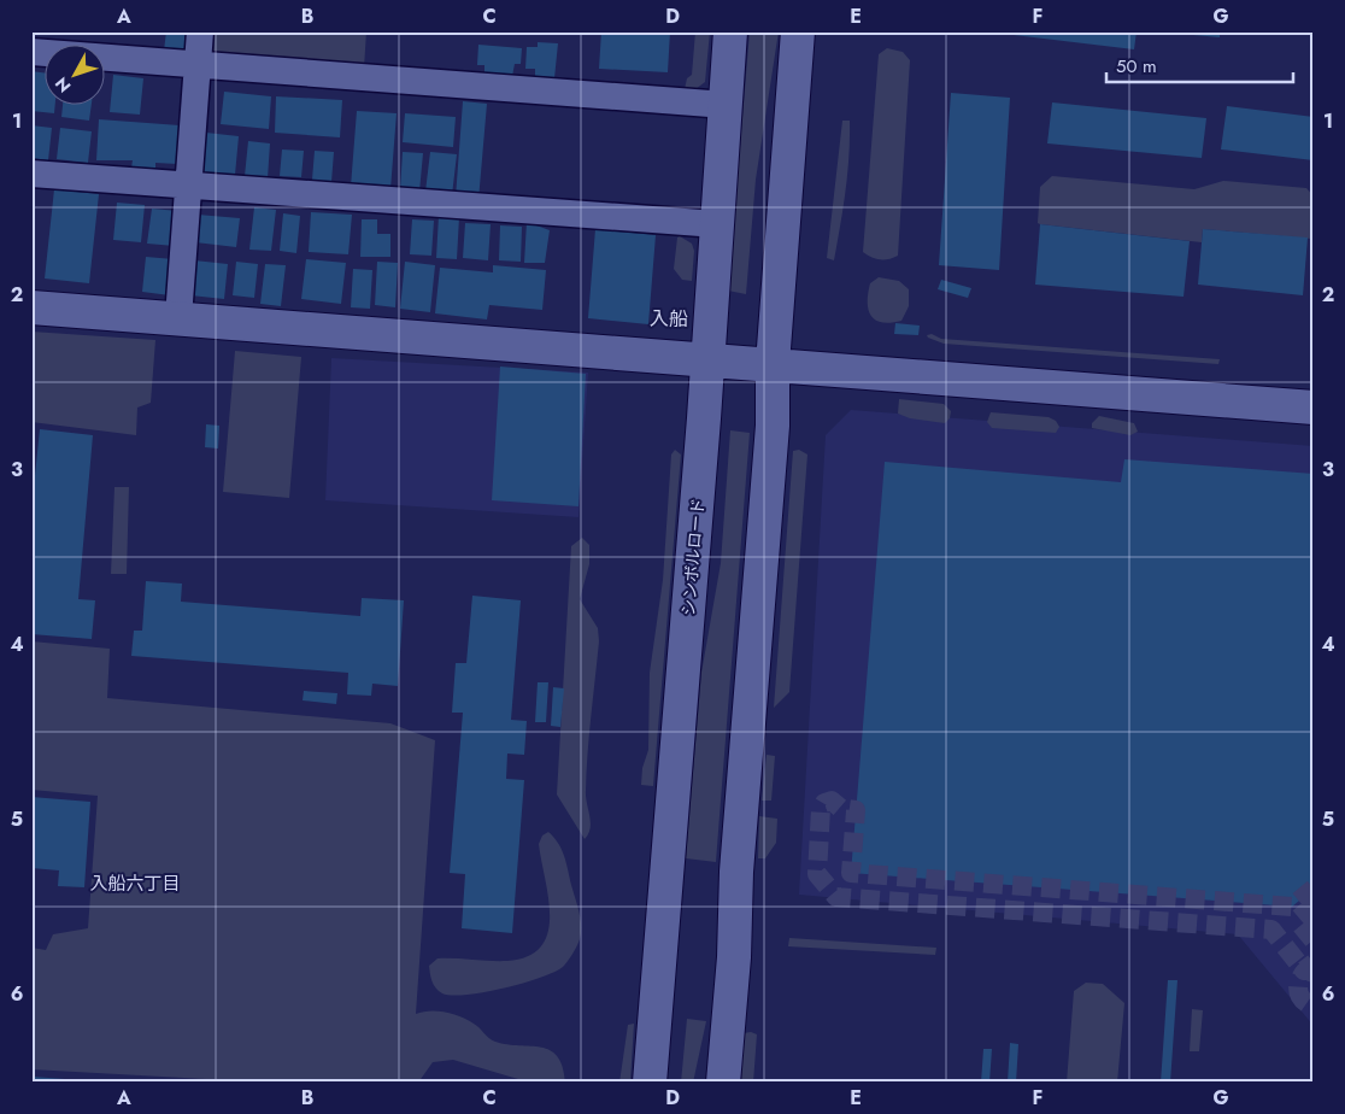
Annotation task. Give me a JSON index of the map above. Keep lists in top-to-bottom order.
{
  "streets": {
    "street": ["シンボルロード"]
  },
  "districts": ["入船", "入船六丁目"],
  "scale_bar": "50 m",
  "north": "bottom left",
  "grid": {
    "columns": [
      "A",
      "B",
      "C",
      "D",
      "E",
      "F",
      "G"
    ],
    "rows": [
      "1",
      "2",
      "3",
      "4",
      "5",
      "6"
    ]
  }
}
